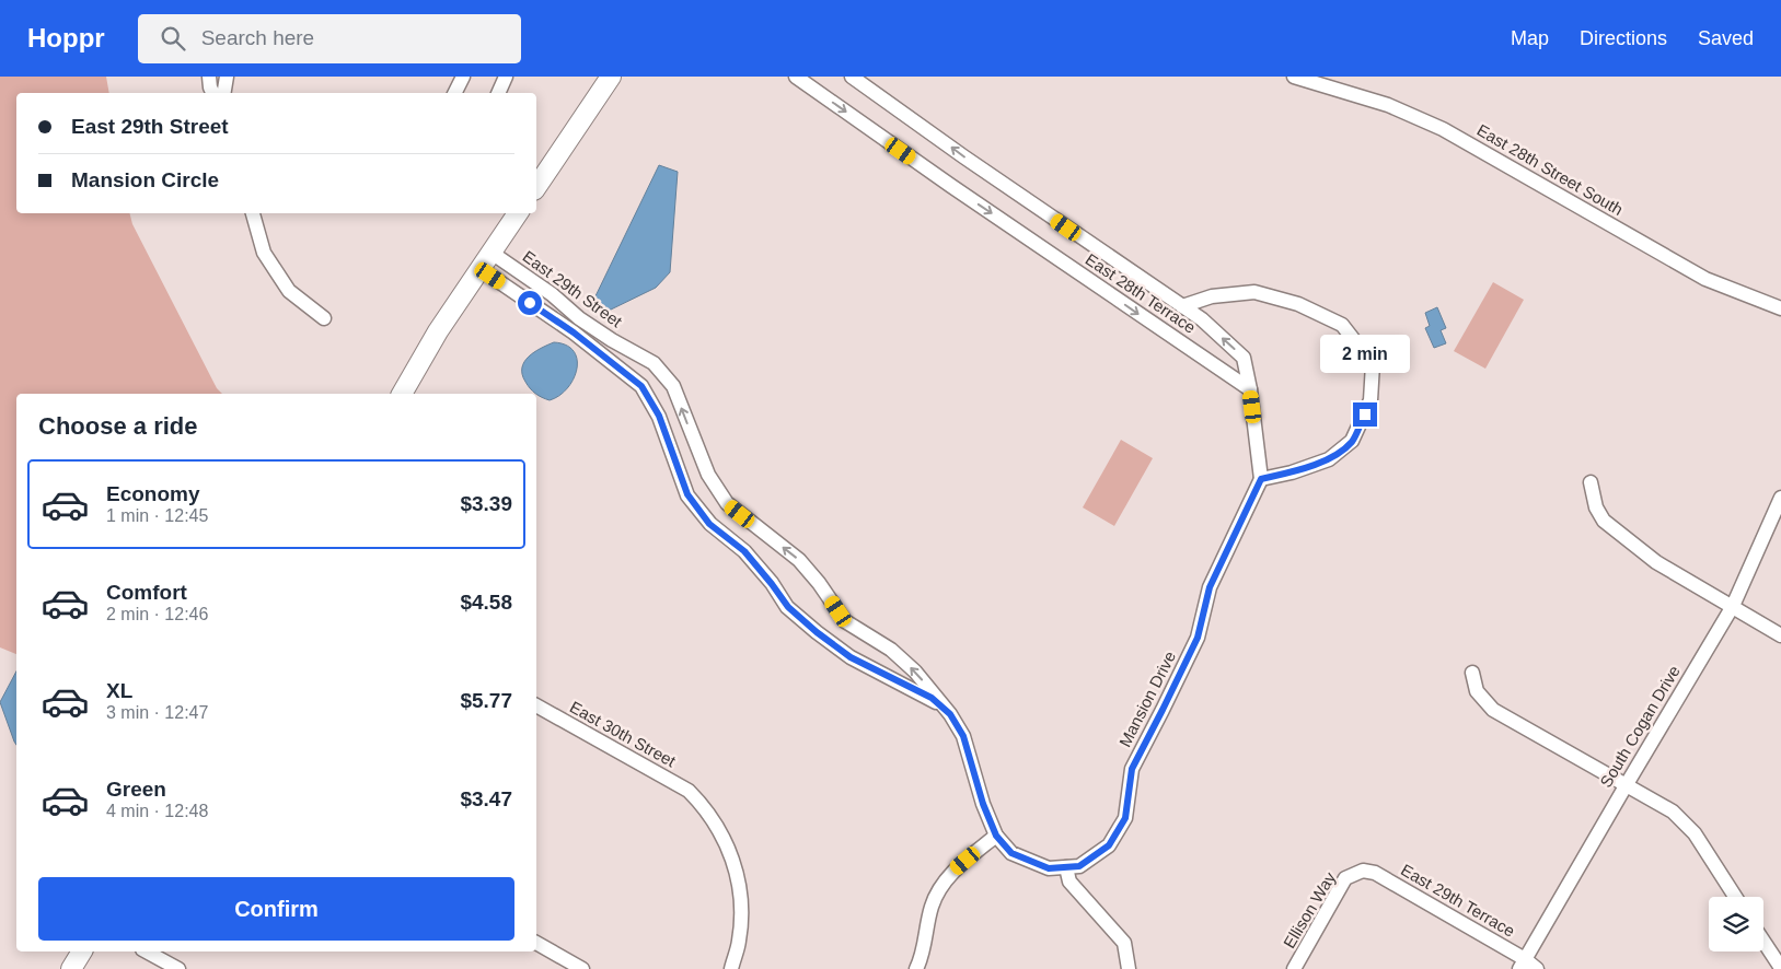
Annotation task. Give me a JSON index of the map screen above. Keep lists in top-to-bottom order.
{
  "streets": {
    "street": [
      "East 28th Street South",
      "East 29th Street",
      "East 28th Terrace",
      "Mansion Drive",
      "South Cogan Drive",
      "East 30th Street",
      "East 29th Terrace",
      "Ellison Way"
    ]
  },
  "crossings": [
    ["East 29th Street", "Mansion Drive"],
    ["East 28th Terrace", "Mansion Drive"],
    ["South Cogan Drive", "East 29th Terrace"],
    ["East 29th Terrace", "Ellison Way"]
  ],
  "page": {
    "header": "Hoppr",
    "search": "Search here",
    "nav": ["Map", "Directions", "Saved"],
    "banner": ["East 29th Street", "Mansion Circle"],
    "bubble": "2 min",
    "heading": "Choose a ride",
    "list": [
      {
        "name": "Economy",
        "note": "1 min · 12:45",
        "value": "$3.39"
      },
      {
        "name": "Comfort",
        "note": "2 min · 12:46",
        "value": "$4.58"
      },
      {
        "name": "XL",
        "note": "3 min · 12:47",
        "value": "$5.77"
      },
      {
        "name": "Green",
        "note": "4 min · 12:48",
        "value": "$3.47"
      }
    ],
    "buttons": "Confirm"
  }
}
